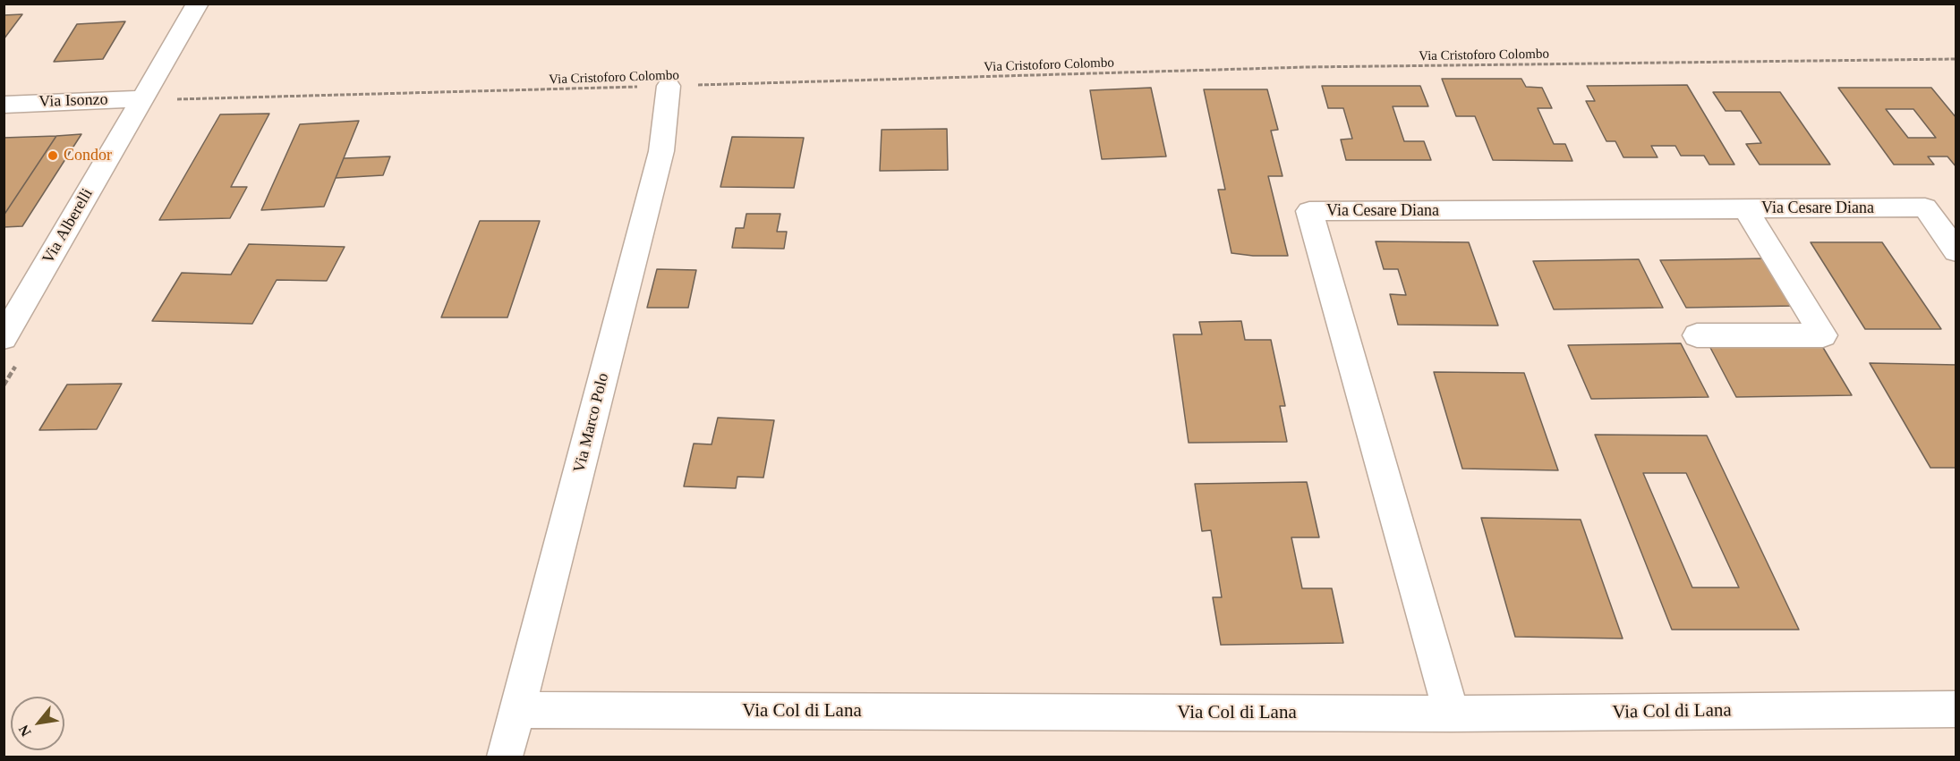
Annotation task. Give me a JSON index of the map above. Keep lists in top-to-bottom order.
{
  "streets": {
    "street": [
      "Via Isonzo",
      "Via Cesare Diana",
      "Via Alberelli",
      "Via Marco Polo",
      "Via Col di Lana"
    ],
    "path": ["Via Cristoforo Colombo"]
  },
  "crossings": [
    ["Via Cristoforo Colombo", "Via Isonzo"],
    ["Via Cristoforo Colombo", "Via Alberelli"],
    ["Via Cristoforo Colombo", "Via Marco Polo"],
    ["Via Isonzo", "Via Alberelli"],
    ["Via Cesare Diana", "Via Col di Lana"],
    ["Via Marco Polo", "Via Col di Lana"]
  ],
  "places": ["Condor"],
  "north": "bottom left"
}
